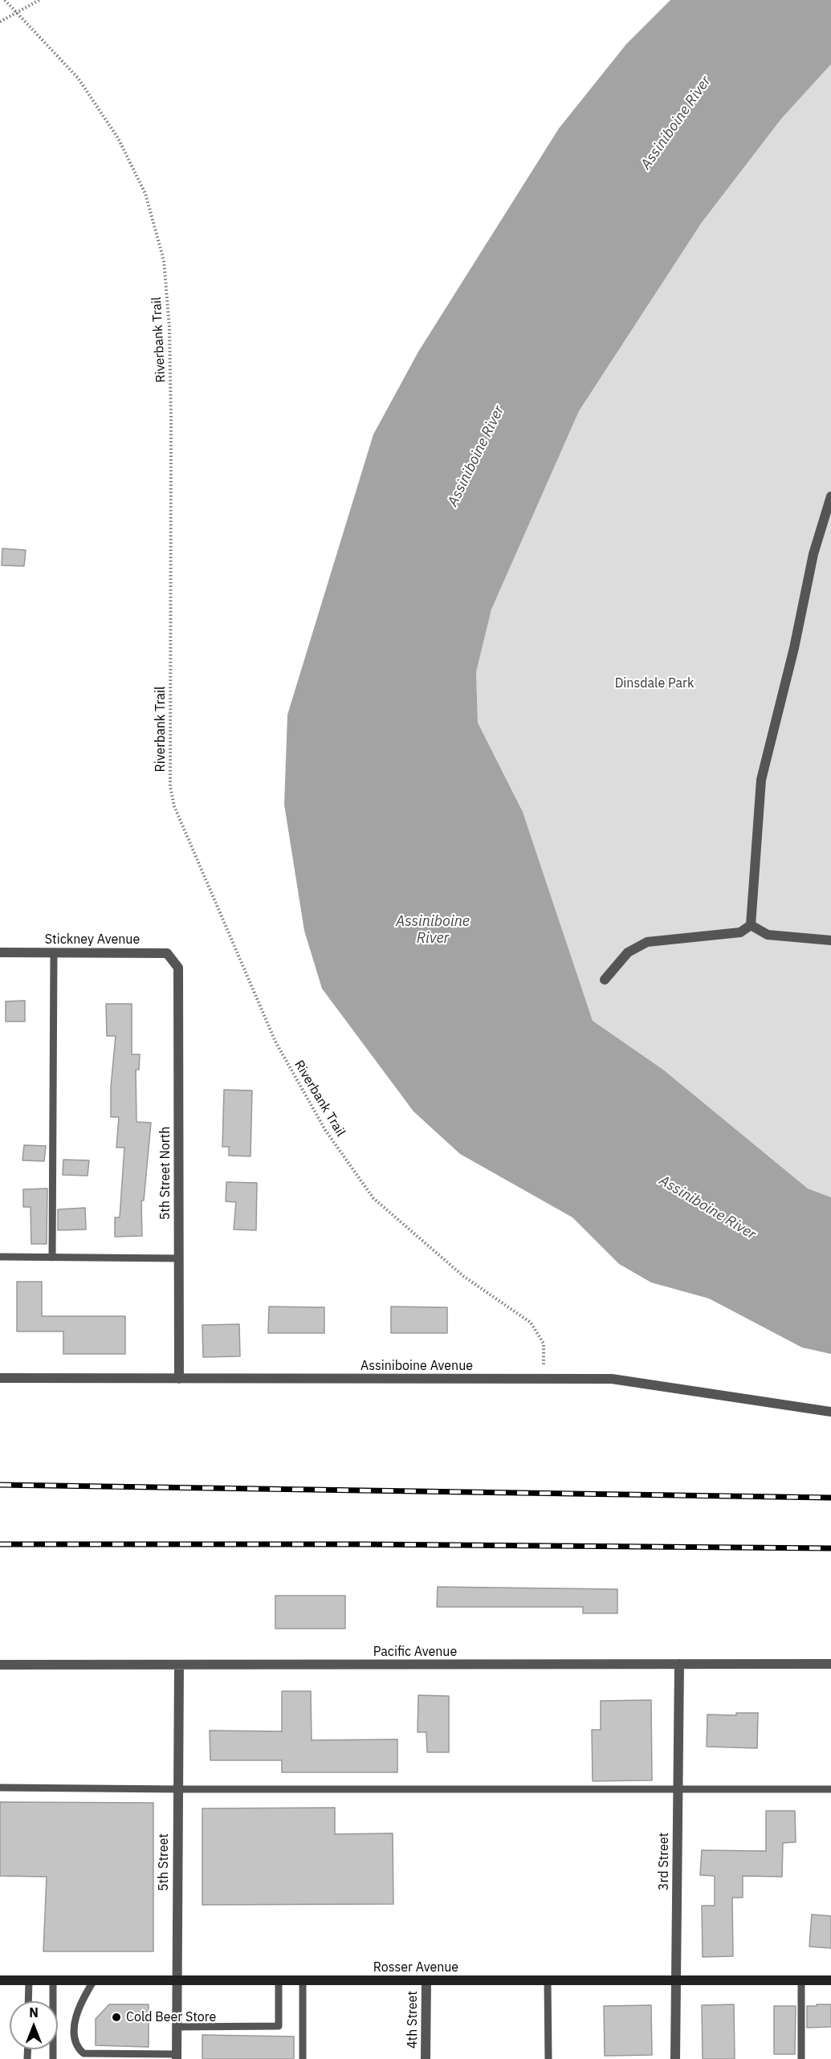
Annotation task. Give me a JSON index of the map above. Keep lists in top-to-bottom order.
{
  "streets": {
    "street": [
      "Stickney Avenue",
      "5th Street North",
      "Assiniboine Avenue",
      "Pacific Avenue",
      "3rd Street",
      "5th Street",
      "Rosser Avenue",
      "4th Street"
    ],
    "path": ["Riverbank Trail"]
  },
  "crossings": [
    ["Riverbank Trail", "Assiniboine Avenue"],
    ["Stickney Avenue", "5th Street North"],
    ["5th Street North", "Assiniboine Avenue"],
    ["Pacific Avenue", "3rd Street"],
    ["Pacific Avenue", "5th Street"],
    ["3rd Street", "Rosser Avenue"],
    ["5th Street", "Rosser Avenue"],
    ["Rosser Avenue", "4th Street"]
  ],
  "water": ["Assiniboine River"],
  "parks": ["Dinsdale Park"],
  "places": ["Cold Beer Store"],
  "north": "top"
}
